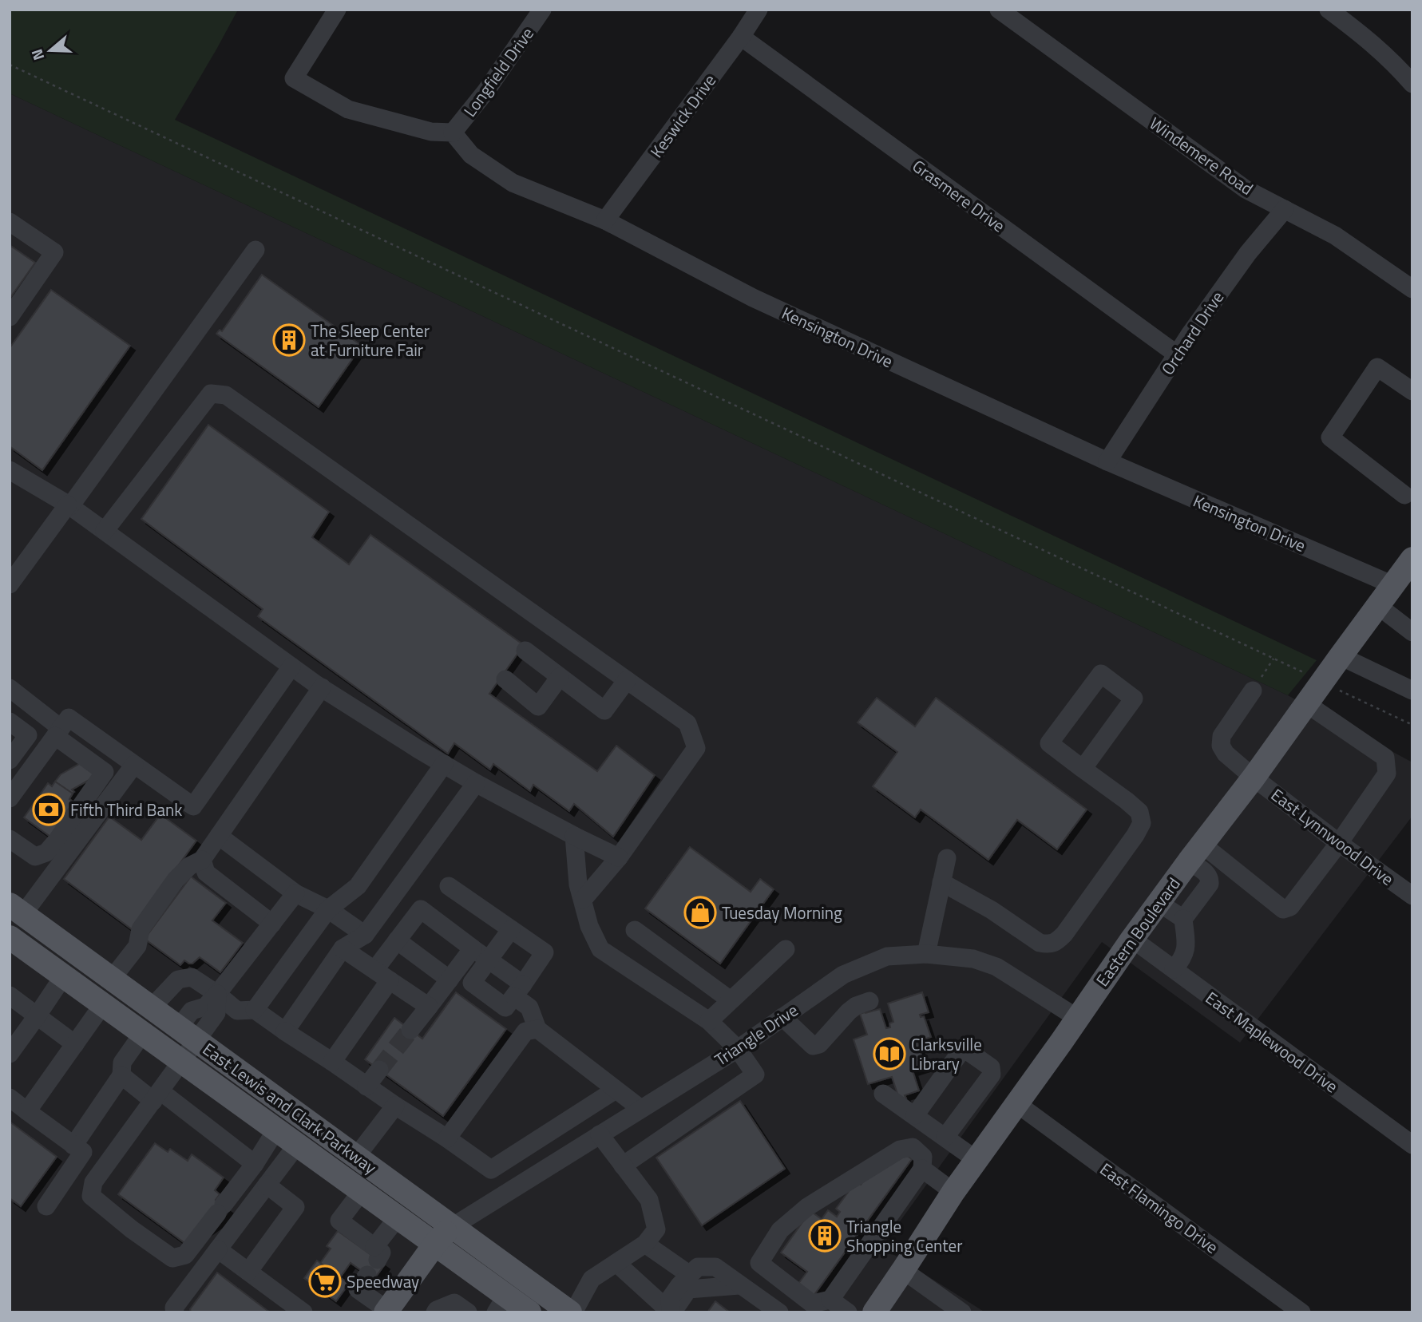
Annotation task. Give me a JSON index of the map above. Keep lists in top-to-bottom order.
{
  "streets": {
    "main road": ["Eastern Boulevard", "East Lewis and Clark Parkway"],
    "street": [
      "Longfield Drive",
      "Keswick Drive",
      "Windemere Road",
      "Grasmere Drive",
      "Orchard Drive",
      "Kensington Drive",
      "East Lynnwood Drive",
      "Triangle Drive",
      "East Maplewood Drive",
      "East Flamingo Drive"
    ]
  },
  "crossings": [
    ["Longfield Drive", "Kensington Drive"],
    ["Keswick Drive", "Grasmere Drive"],
    ["Keswick Drive", "Kensington Drive"],
    ["Windemere Road", "Orchard Drive"],
    ["Grasmere Drive", "Orchard Drive"],
    ["Orchard Drive", "Kensington Drive"],
    ["Kensington Drive", "Eastern Boulevard"],
    ["East Lynnwood Drive", "Eastern Boulevard"],
    ["Eastern Boulevard", "Triangle Drive"],
    ["Eastern Boulevard", "East Maplewood Drive"],
    ["Eastern Boulevard", "East Flamingo Drive"],
    ["Triangle Drive", "East Lewis and Clark Parkway"]
  ],
  "places": {
    "building": ["The Sleep Center at Furniture Fair", "Triangle Shopping Center"],
    "bank": ["Fifth Third Bank"],
    "shop": ["Tuesday Morning"],
    "library": ["Clarksville Library"],
    "supermarket": ["Speedway"]
  },
  "north": "left"
}
